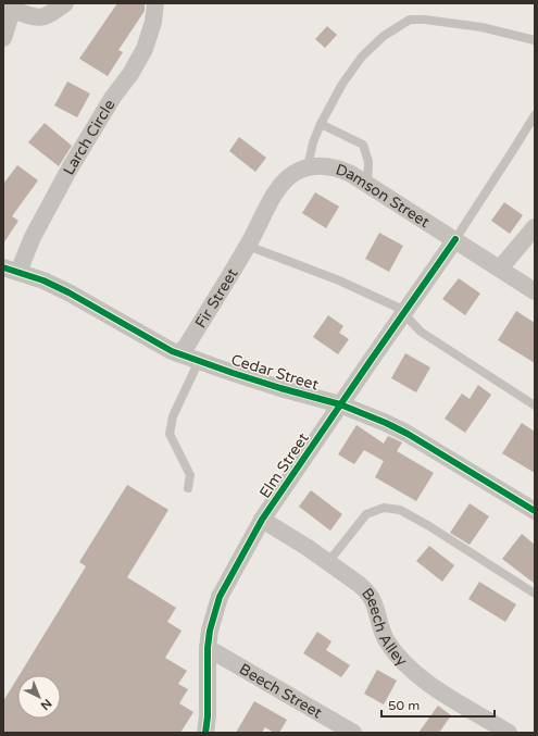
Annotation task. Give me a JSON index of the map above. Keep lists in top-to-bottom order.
{
  "streets": {
    "street": [
      "Larch Circle",
      "Damson Street",
      "Fir Street",
      "Cedar Street",
      "Elm Street",
      "Beech Alley",
      "Beech Street"
    ]
  },
  "crossings": [
    ["Larch Circle", "Cedar Street"],
    ["Damson Street", "Fir Street"],
    ["Damson Street", "Elm Street"],
    ["Fir Street", "Cedar Street"],
    ["Cedar Street", "Elm Street"],
    ["Elm Street", "Beech Alley"],
    ["Elm Street", "Beech Street"]
  ],
  "scale_bar": "50 m",
  "north": "bottom right"
}
